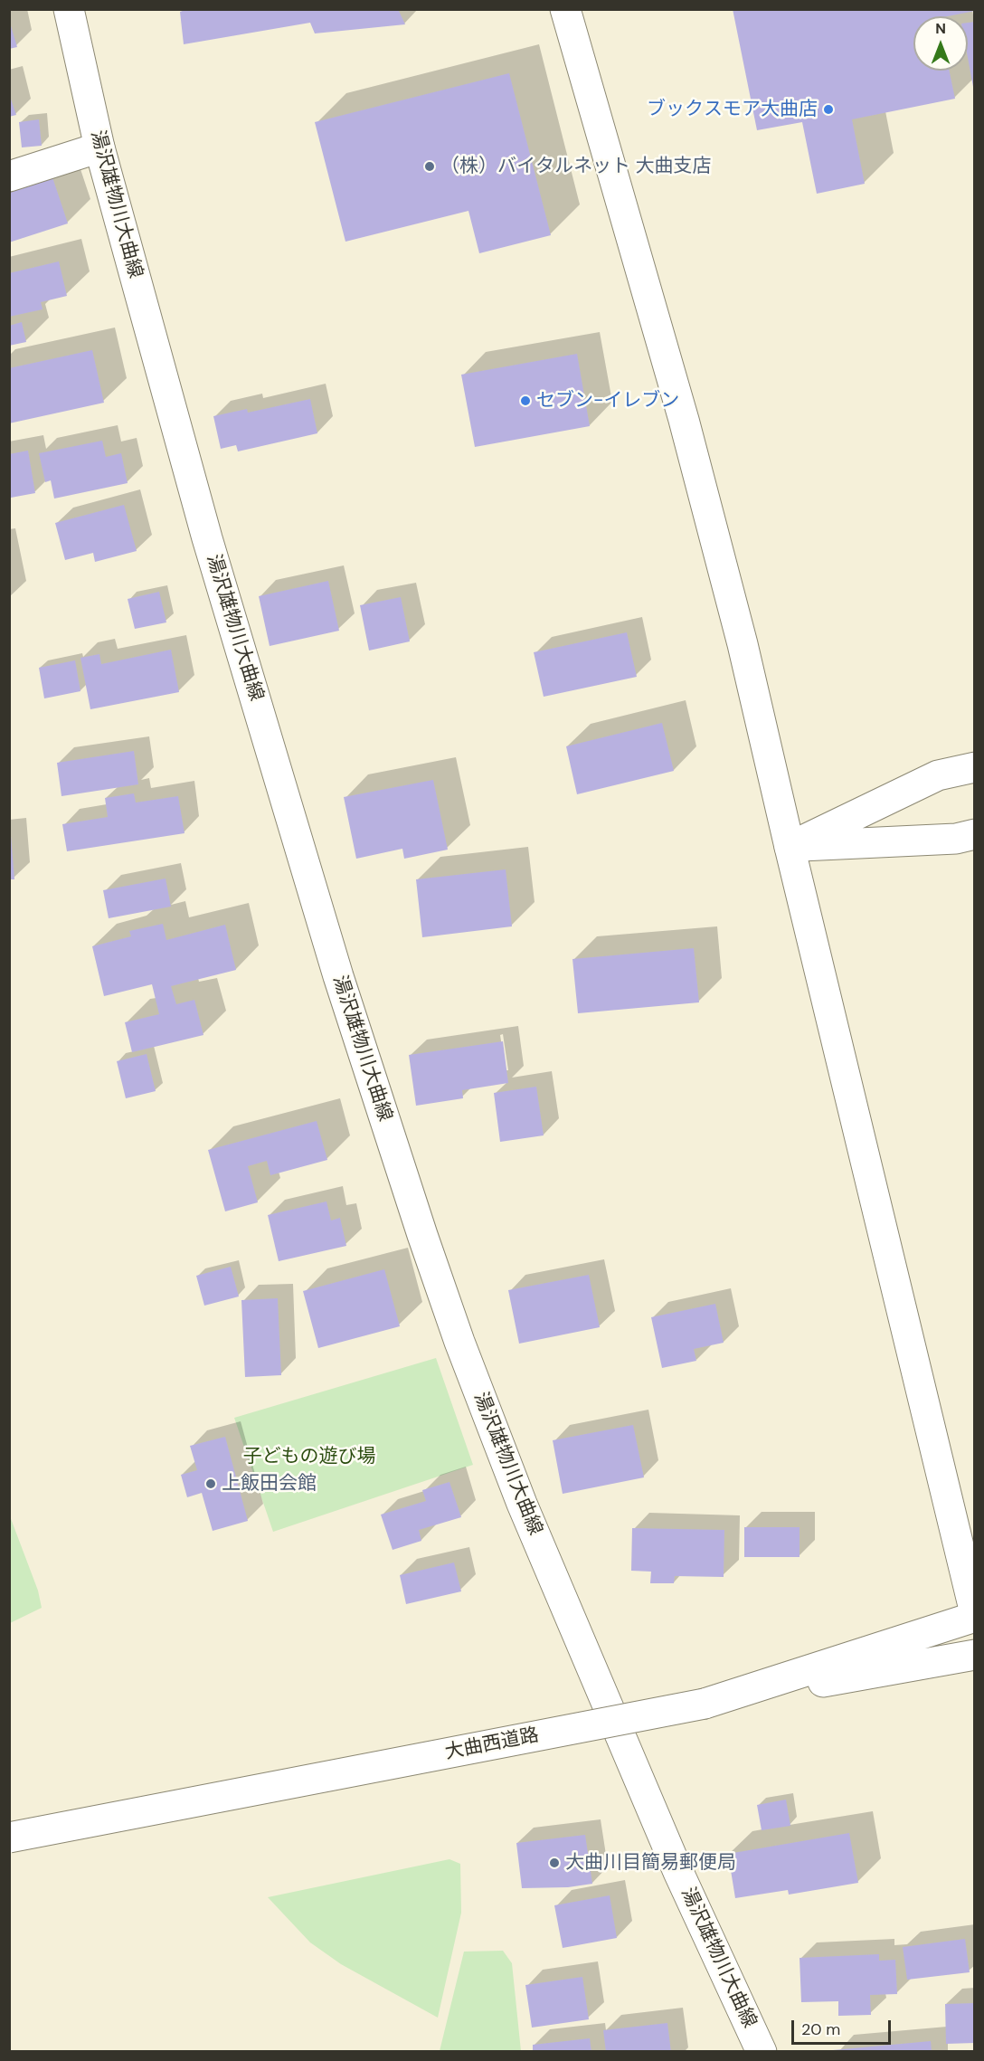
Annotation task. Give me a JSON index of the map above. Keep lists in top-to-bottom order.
{
  "streets": {
    "main road": ["湯沢雄物川大曲線", "大曲西道路"]
  },
  "parks": ["子どもの遊び場"],
  "places": [
    "ブックスモア大曲店",
    "（株）バイタルネット 大曲支店",
    "セブン-イレブン",
    "上飯田会館",
    "大曲川目簡易郵便局"
  ],
  "scale_bar": "20 m",
  "north": "top"
}
